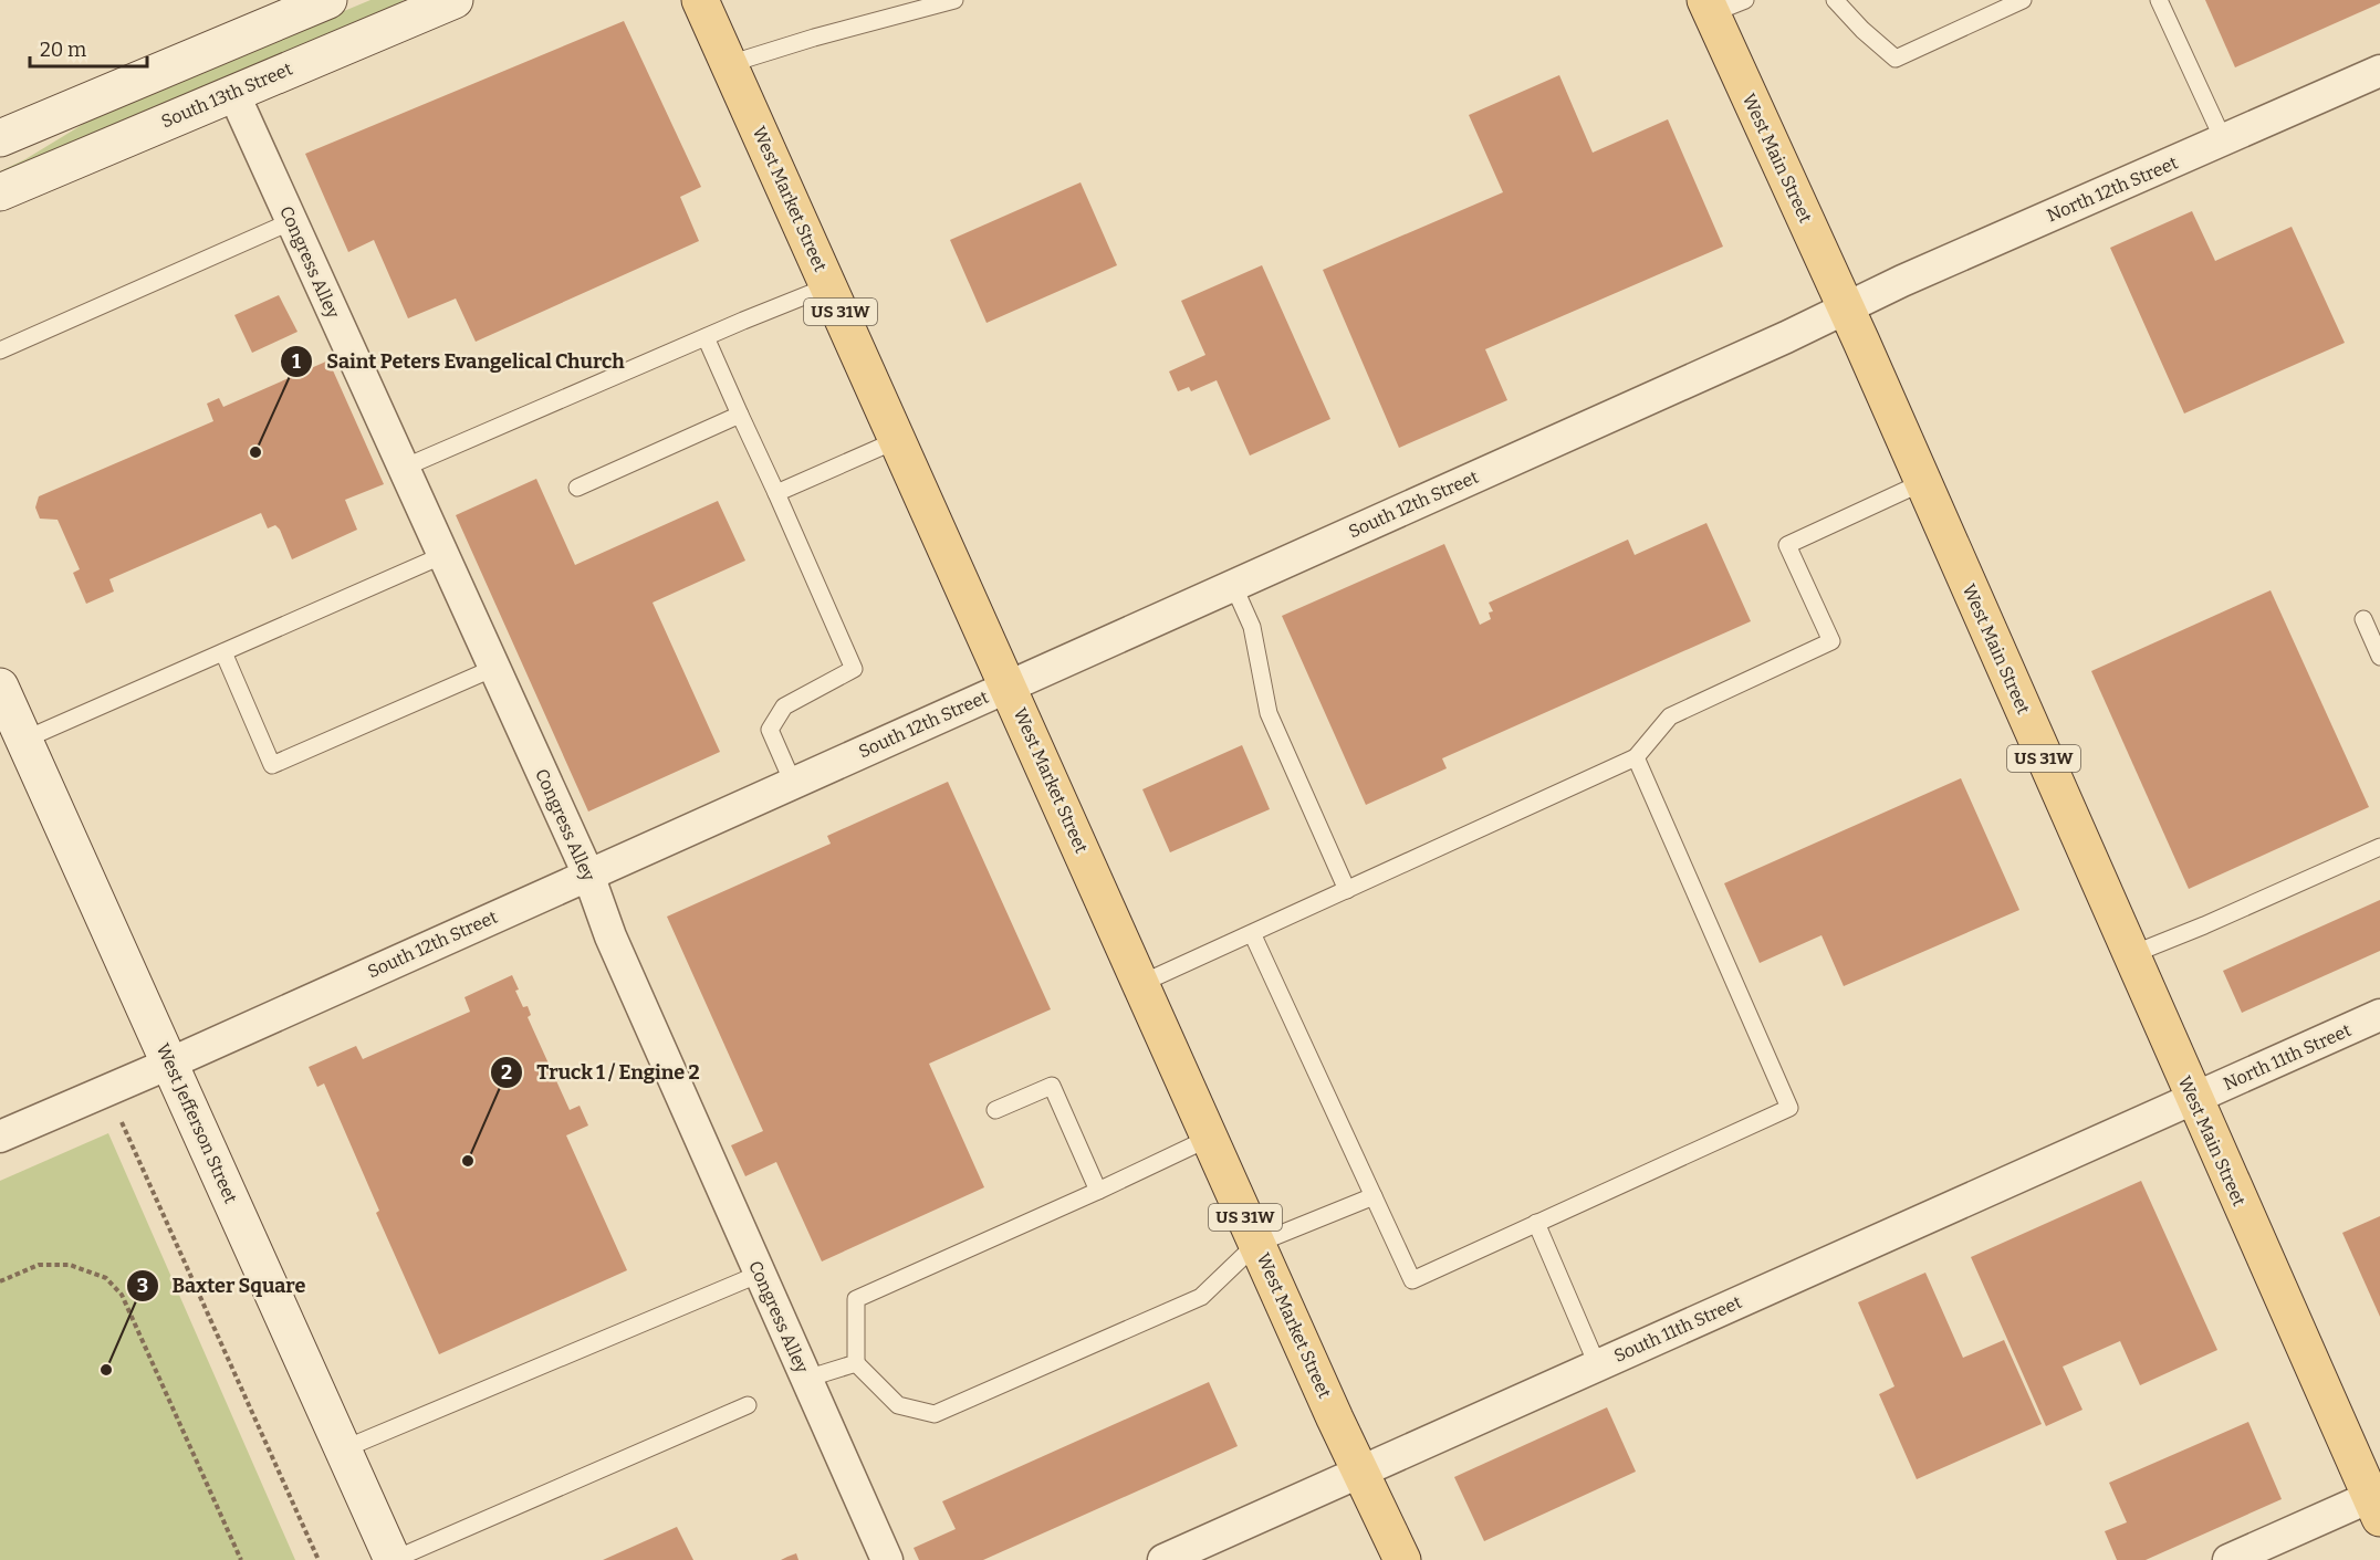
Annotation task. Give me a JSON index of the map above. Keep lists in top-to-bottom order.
{
  "streets": {
    "main road": ["West Main Street", "West Market Street", "US 31W"],
    "street": [
      "South 13th Street",
      "North 12th Street",
      "Congress Alley",
      "South 12th Street",
      "North 11th Street",
      "West Jefferson Street",
      "South 11th Street"
    ]
  },
  "crossings": [
    ["South 13th Street", "Congress Alley"],
    ["West Main Street", "North 12th Street"],
    ["West Main Street", "South 12th Street"],
    ["West Main Street", "North 11th Street"],
    ["West Main Street", "South 11th Street"],
    ["North 12th Street", "South 12th Street"],
    ["West Market Street", "South 12th Street"],
    ["West Market Street", "South 11th Street"],
    ["Congress Alley", "South 12th Street"],
    ["South 12th Street", "West Jefferson Street"],
    ["North 11th Street", "South 11th Street"]
  ],
  "places": ["Saint Peters Evangelical Church", "Truck 1 / Engine 2", "Baxter Square"],
  "scale_bar": "20 m"
}
